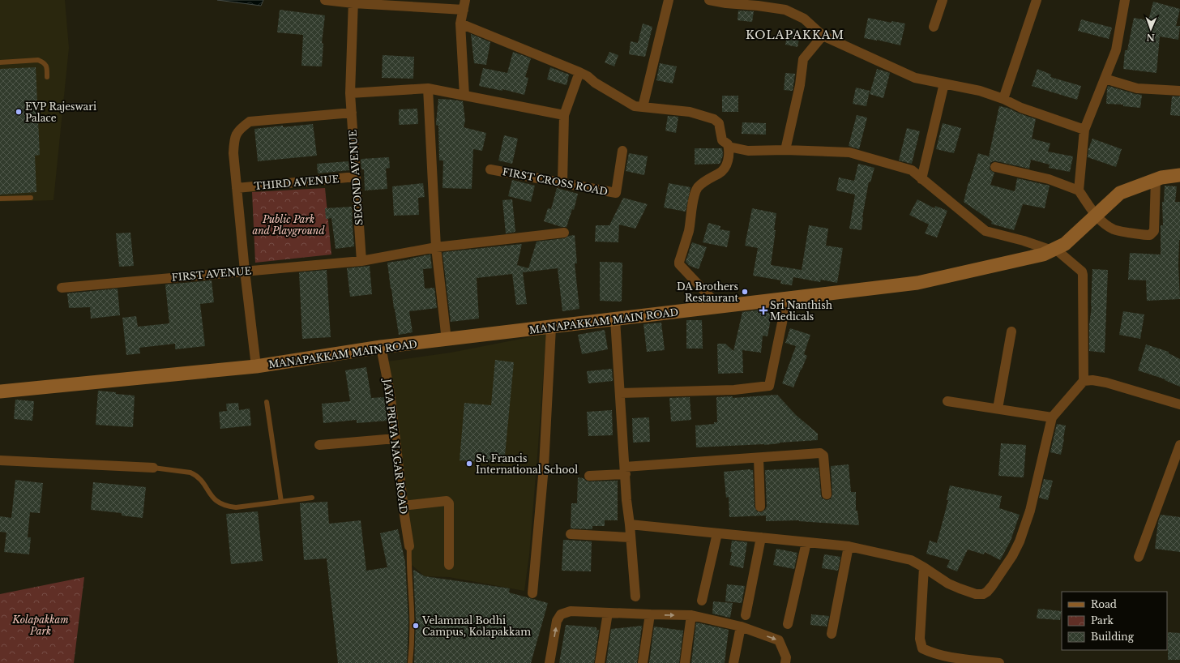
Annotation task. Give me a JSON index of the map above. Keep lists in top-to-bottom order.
{
  "streets": {
    "main road": ["MANAPAKKAM MAIN ROAD"],
    "street": [
      "SECOND AVENUE",
      "FIRST CROSS ROAD",
      "THIRD AVENUE",
      "FIRST AVENUE",
      "JAYA PRIYA NAGAR ROAD"
    ]
  },
  "crossings": [
    ["SECOND AVENUE", "THIRD AVENUE"],
    ["SECOND AVENUE", "FIRST AVENUE"],
    ["MANAPAKKAM MAIN ROAD", "JAYA PRIYA NAGAR ROAD"]
  ],
  "districts": ["KOLAPAKKAM"],
  "parks": ["Public Park and Playground", "Kolapakkam Park"],
  "places": {
    "other": [
      "EVP Rajeswari Palace",
      "DA Brothers Restaurant",
      "St. Francis International School",
      "Velammal Bodhi Campus, Kolapakkam"
    ],
    "health": ["Sri Nanthish Medicals"]
  },
  "legend": ["Road", "Park", "Building"],
  "north": "bottom"
}
